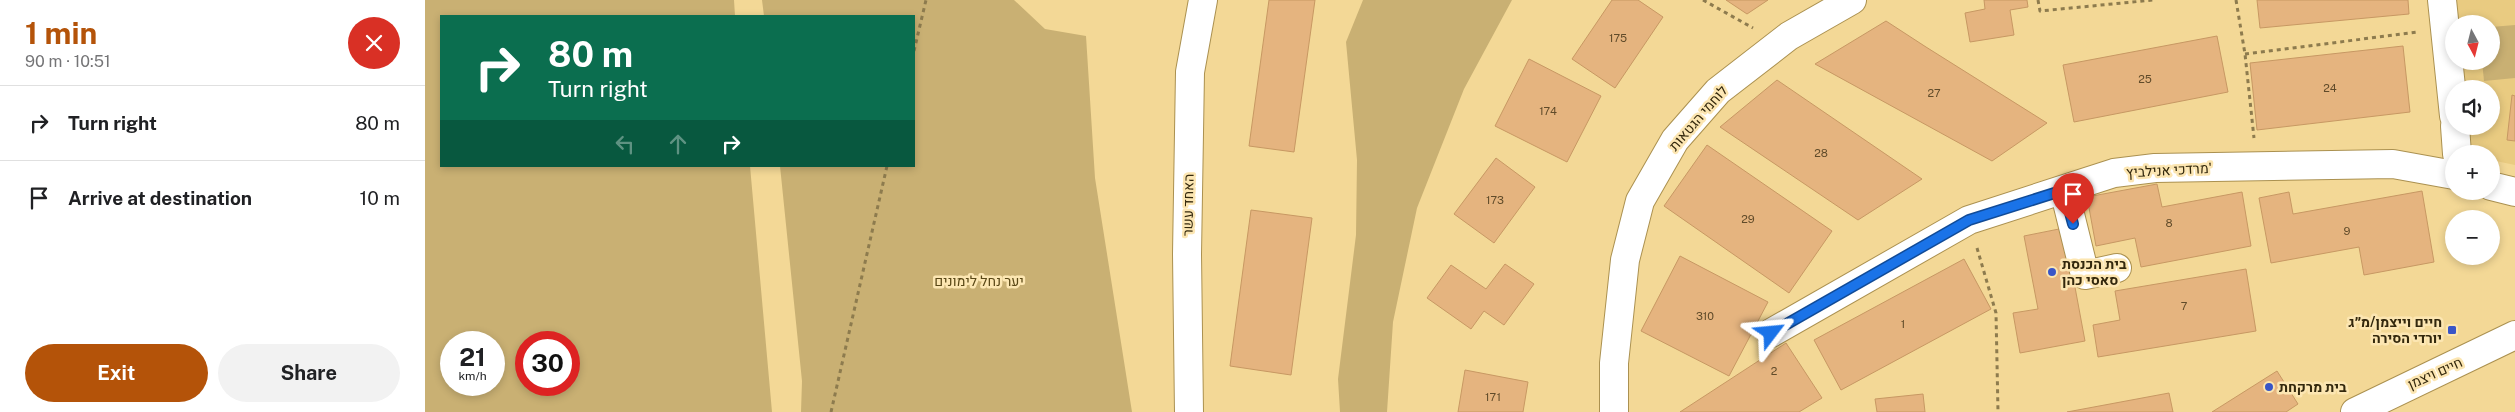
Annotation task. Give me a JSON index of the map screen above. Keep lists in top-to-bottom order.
{
  "streets": {
    "street": [
      "לוחמי הגטאות",
      "מרדכי אנילביץ'",
      "האחד עשר",
      "חיים ויצמן"
    ]
  },
  "parks": ["יער נחל לימונים"],
  "places": {
    "other": ["בית הכנסת סאסי כהן", "בית מרקחת"],
    "transit": ["חיים וייצמן/מ״ג יורדי הסירה"]
  },
  "house_numbers": [
    "175",
    "25",
    "24",
    "27",
    "174",
    "28",
    "173",
    "29",
    "8",
    "9",
    "7",
    "310",
    "1",
    "2",
    "171"
  ],
  "north": "bottom",
  "page": {
    "heading": ["1 min", "90 m · 10:51"],
    "map_buttons": ["+", "−"],
    "turn": ["80 m", "Turn right"],
    "list": [
      {
        "name": "Turn right",
        "value": "80 m"
      },
      {
        "name": "Arrive at destination",
        "value": "10 m"
      }
    ],
    "speed": "21 km/h",
    "limit": "30",
    "buttons": ["Exit", "Share"]
  }
}
